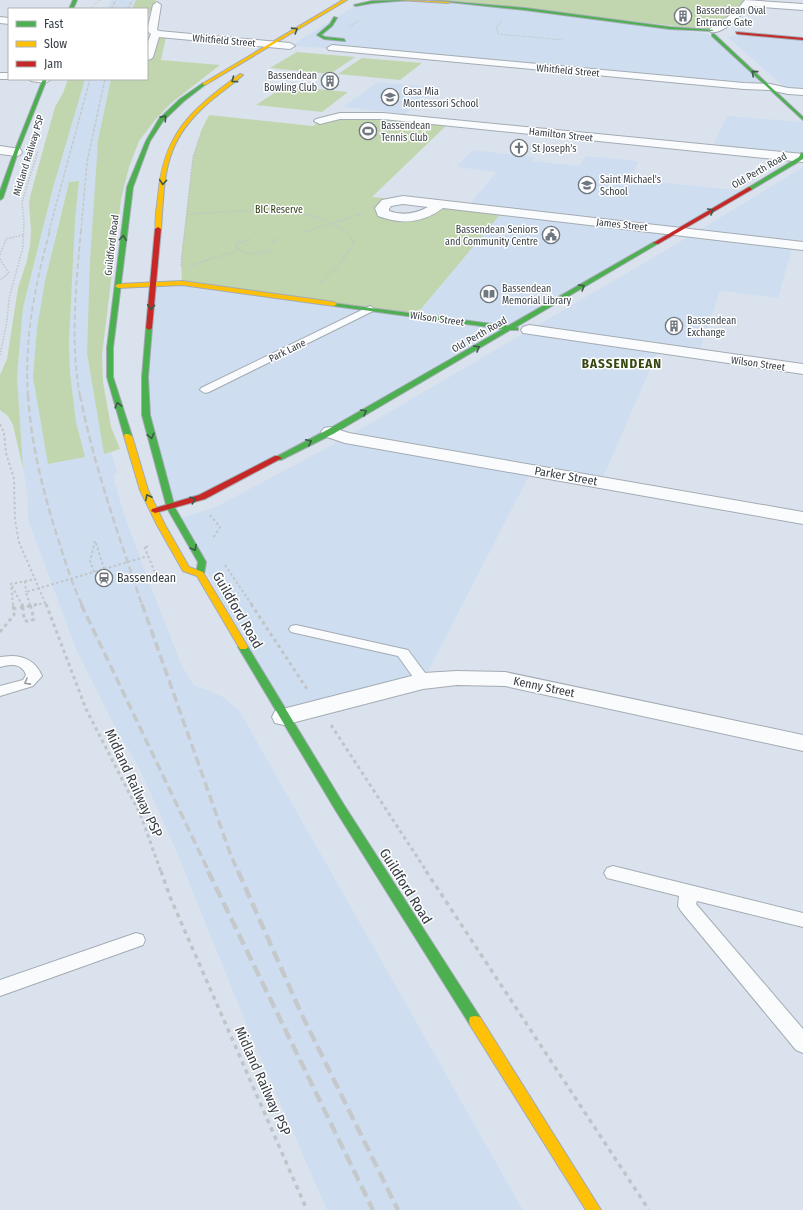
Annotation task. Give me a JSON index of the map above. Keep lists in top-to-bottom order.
{
  "streets": {
    "main road": ["Old Perth Road", "Guildford Road", "Wilson Street"],
    "street": [
      "Whitfield Street",
      "Hamilton Street",
      "James Street",
      "Parker Street",
      "Kenny Street"
    ],
    "lane": ["Park Lane"],
    "path": ["Midland Railway PSP"]
  },
  "crossings": [
    ["Whitfield Street", "Guildford Road"],
    ["Hamilton Street", "Old Perth Road"],
    ["Old Perth Road", "James Street"],
    ["Old Perth Road", "Guildford Road"],
    ["Old Perth Road", "Wilson Street"],
    ["Old Perth Road", "Parker Street"],
    ["Guildford Road", "Wilson Street"],
    ["Guildford Road", "Kenny Street"],
    ["Wilson Street", "Park Lane"]
  ],
  "one_way": ["Old Perth Road"],
  "districts": ["BASSENDEAN"],
  "parks": ["BIC Reserve"],
  "places": {
    "building": ["Bassendean Oval Entrance Gate", "Bassendean Bowling Club", "Bassendean Exchange"],
    "school or university": ["Casa Mia Montessori School", "Saint Michael's School"],
    "sports": ["Bassendean Tennis Club"],
    "church": ["St Joseph's"],
    "public building": ["Bassendean Seniors and Community Centre"],
    "library": ["Bassendean Memorial Library"],
    "station": ["Bassendean"]
  },
  "legend": ["Fast", "Slow", "Jam"]
}
